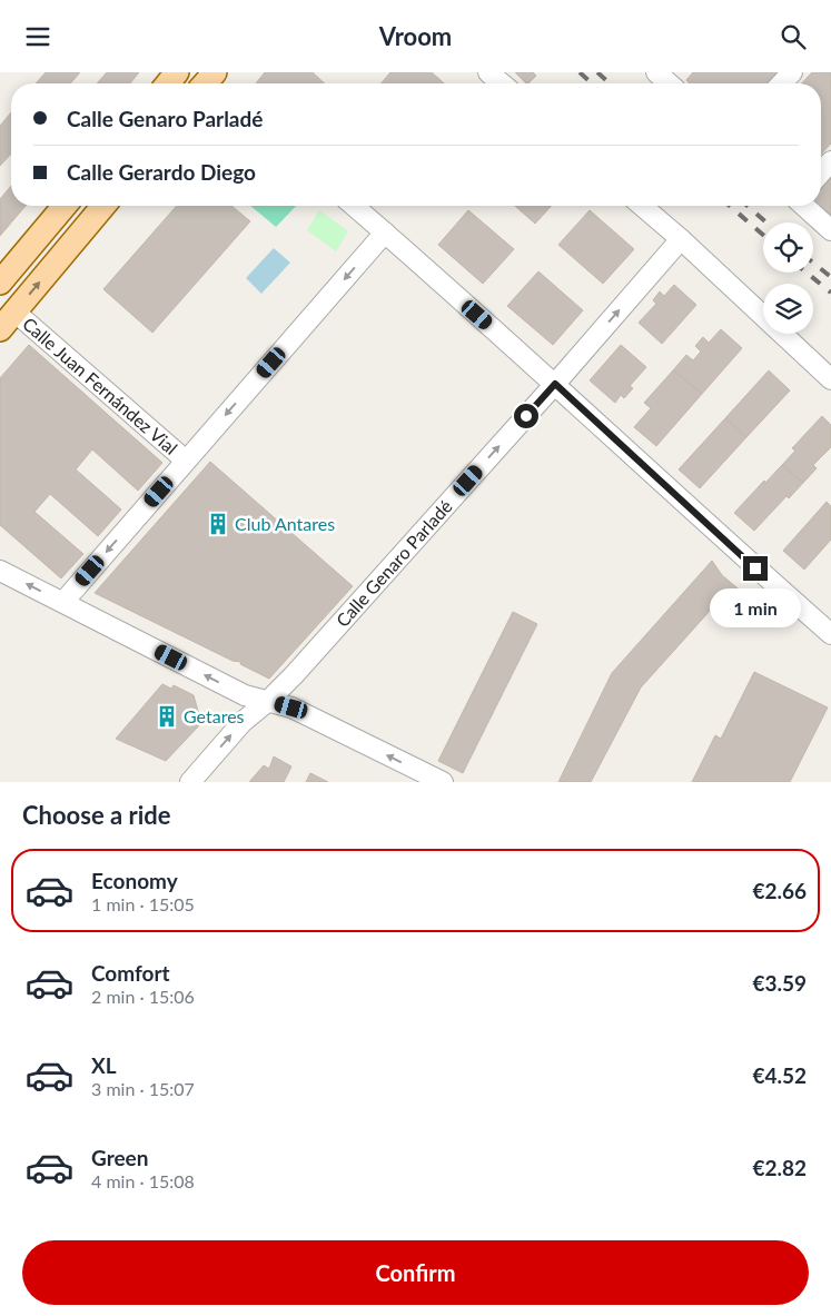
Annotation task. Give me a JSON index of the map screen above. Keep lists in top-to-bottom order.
{
  "streets": {
    "street": ["Calle Juan Fernández Vial", "Calle Genaro Parladé"]
  },
  "one_way": ["Calle Genaro Parladé"],
  "places": {
    "building": ["Club Antares", "Getares"]
  },
  "page": {
    "header": "Vroom",
    "banner": ["Calle Genaro Parladé", "Calle Gerardo Diego"],
    "bubble": "1 min",
    "heading": "Choose a ride",
    "list": [
      {
        "name": "Economy",
        "note": "1 min · 15:05",
        "value": "€2.66"
      },
      {
        "name": "Comfort",
        "note": "2 min · 15:06",
        "value": "€3.59"
      },
      {
        "name": "XL",
        "note": "3 min · 15:07",
        "value": "€4.52"
      },
      {
        "name": "Green",
        "note": "4 min · 15:08",
        "value": "€2.82"
      }
    ],
    "buttons": "Confirm"
  }
}
